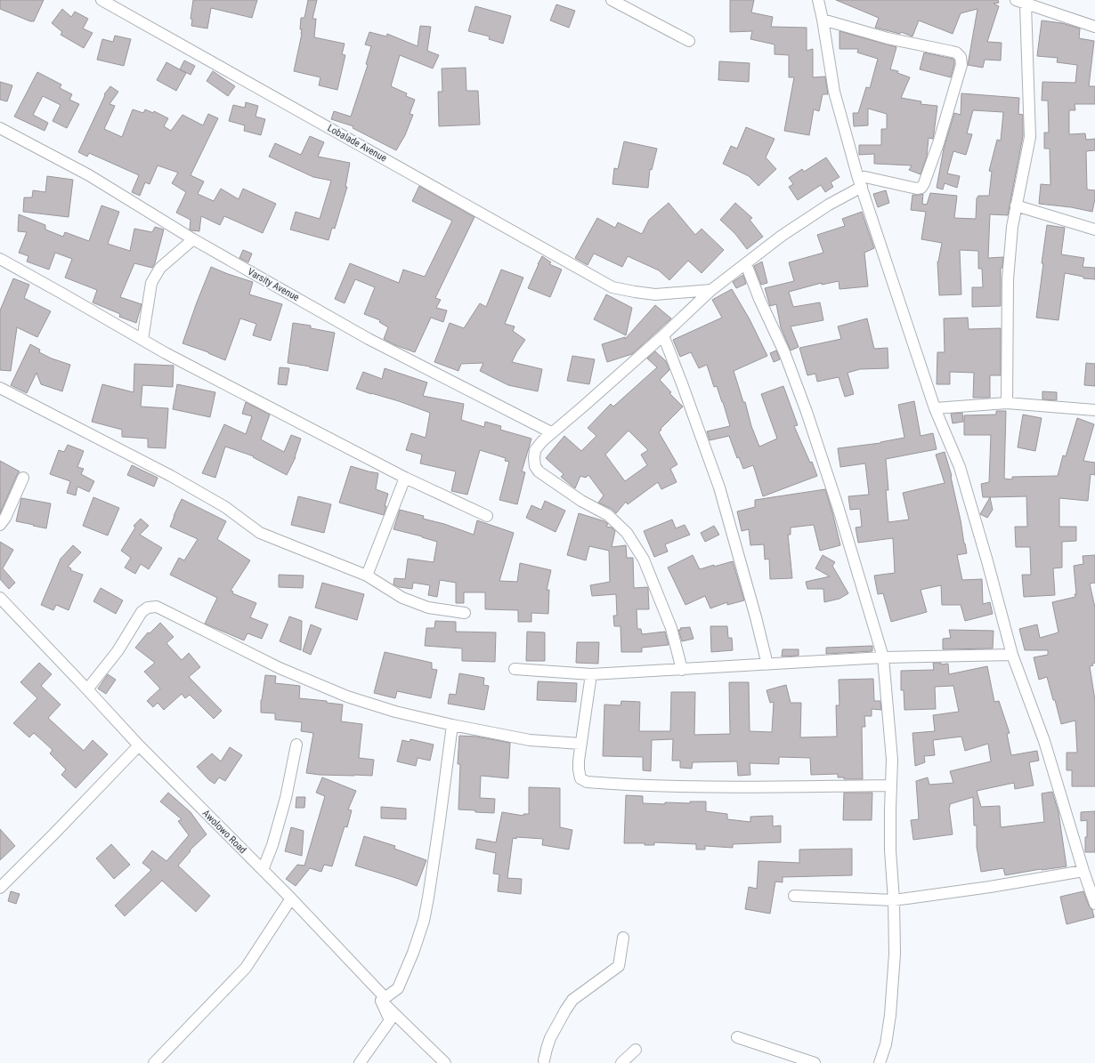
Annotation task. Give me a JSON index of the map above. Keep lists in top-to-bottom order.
{
  "streets": {
    "street": ["Lobalade Avenue", "Varsity Avenue", "Awolowo Road"]
  }
}
